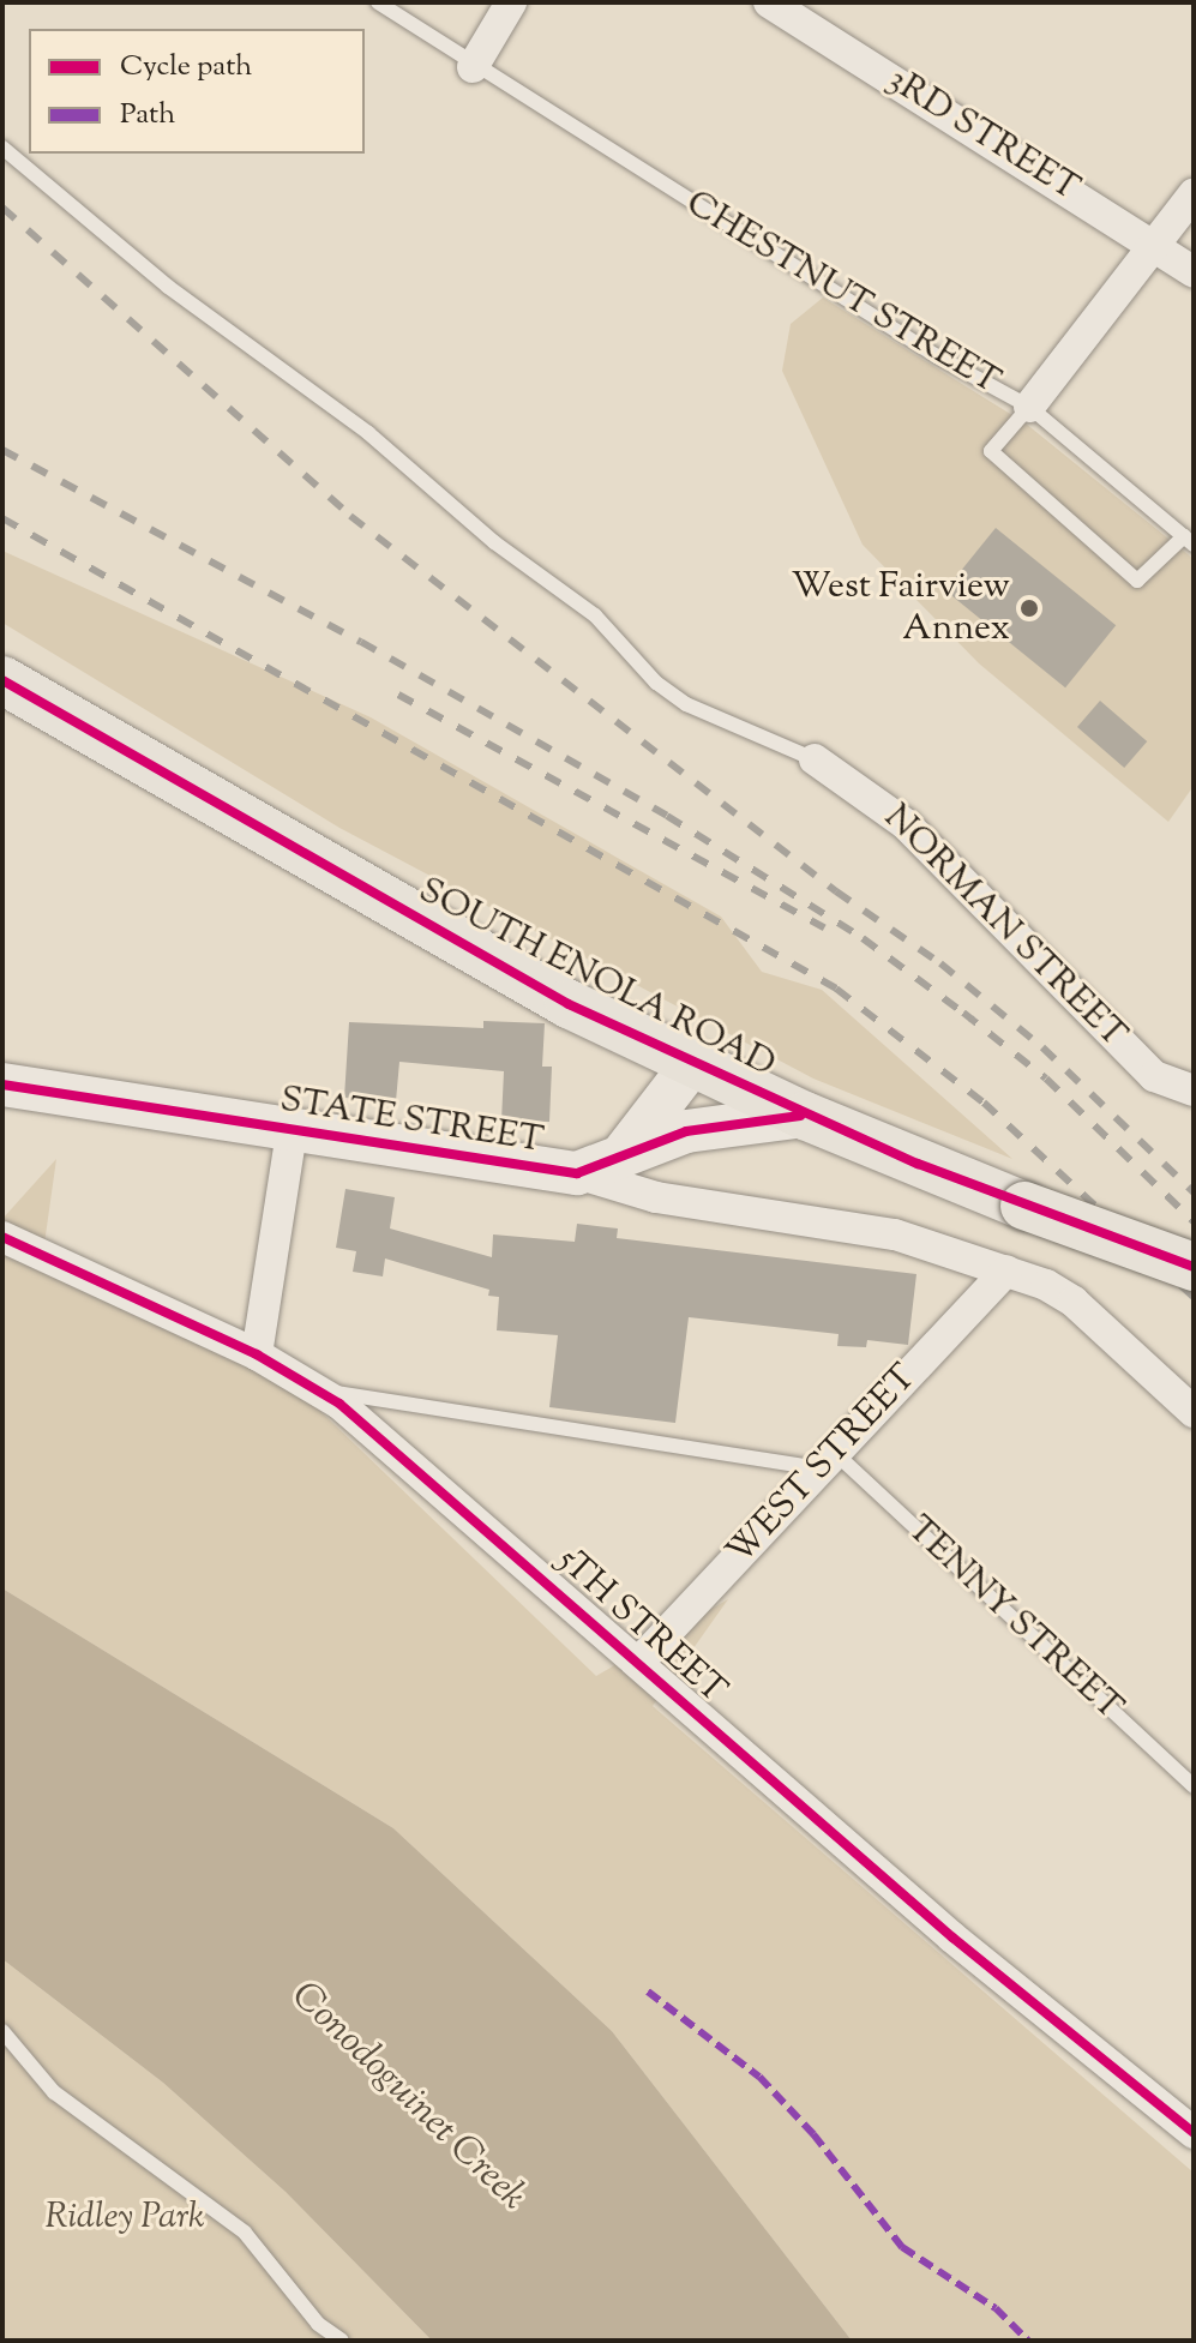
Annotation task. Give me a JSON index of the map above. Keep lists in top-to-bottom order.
{
  "streets": {
    "main road": ["SOUTH ENOLA ROAD", "STATE STREET"],
    "street": [
      "3RD STREET",
      "NORMAN STREET",
      "WEST STREET",
      "5TH STREET"
    ],
    "lane": ["CHESTNUT STREET", "TENNY STREET"]
  },
  "crossings": [
    ["SOUTH ENOLA ROAD", "STATE STREET"],
    ["STATE STREET", "WEST STREET"],
    ["WEST STREET", "TENNY STREET"],
    ["WEST STREET", "5TH STREET"]
  ],
  "water": ["Conodoguinet Creek"],
  "parks": ["Ridley Park"],
  "places": ["West Fairview Annex"],
  "legend": ["Cycle path", "Path"]
}
